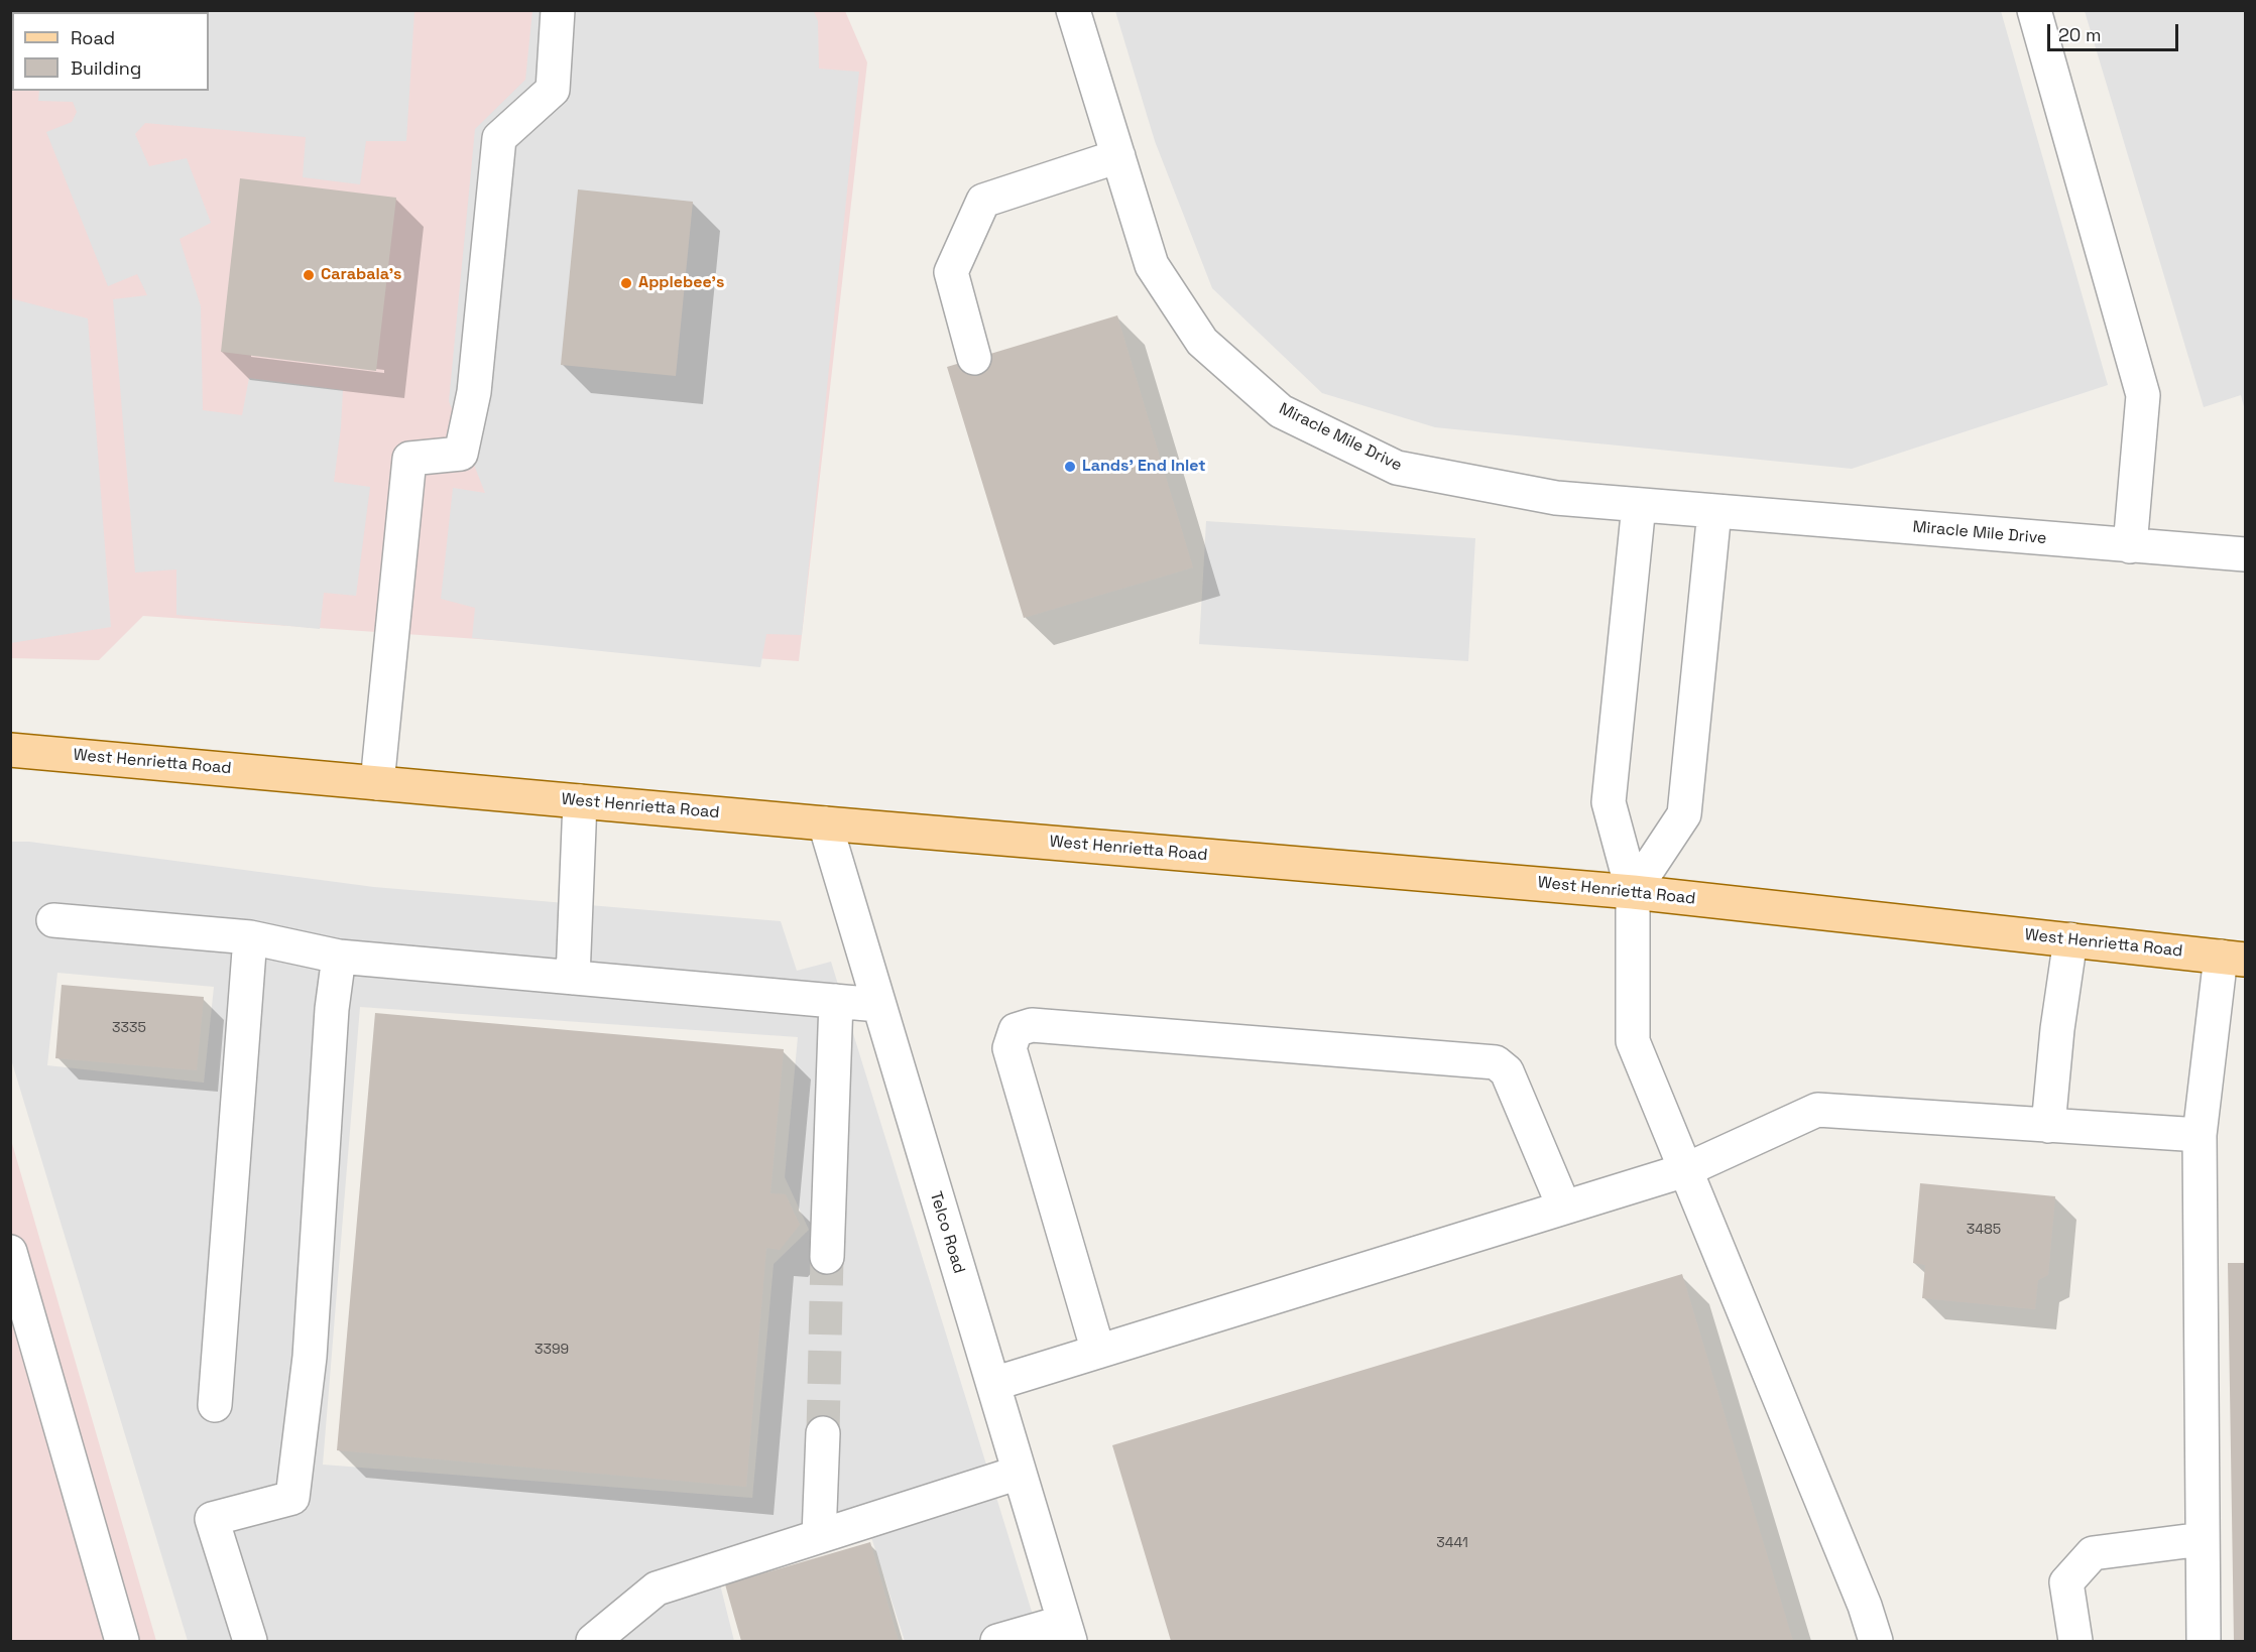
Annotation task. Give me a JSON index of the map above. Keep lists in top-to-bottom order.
{
  "streets": {
    "main road": ["West Henrietta Road"],
    "street": ["Miracle Mile Drive", "Telco Road"]
  },
  "crossings": [
    ["West Henrietta Road", "Telco Road"]
  ],
  "places": ["Carabala's", "Applebee's", "Lands' End Inlet"],
  "house_numbers": [
    "3335",
    "3485",
    "3399",
    "3441"
  ],
  "legend": ["Road", "Building"],
  "scale_bar": "20 m"
}
